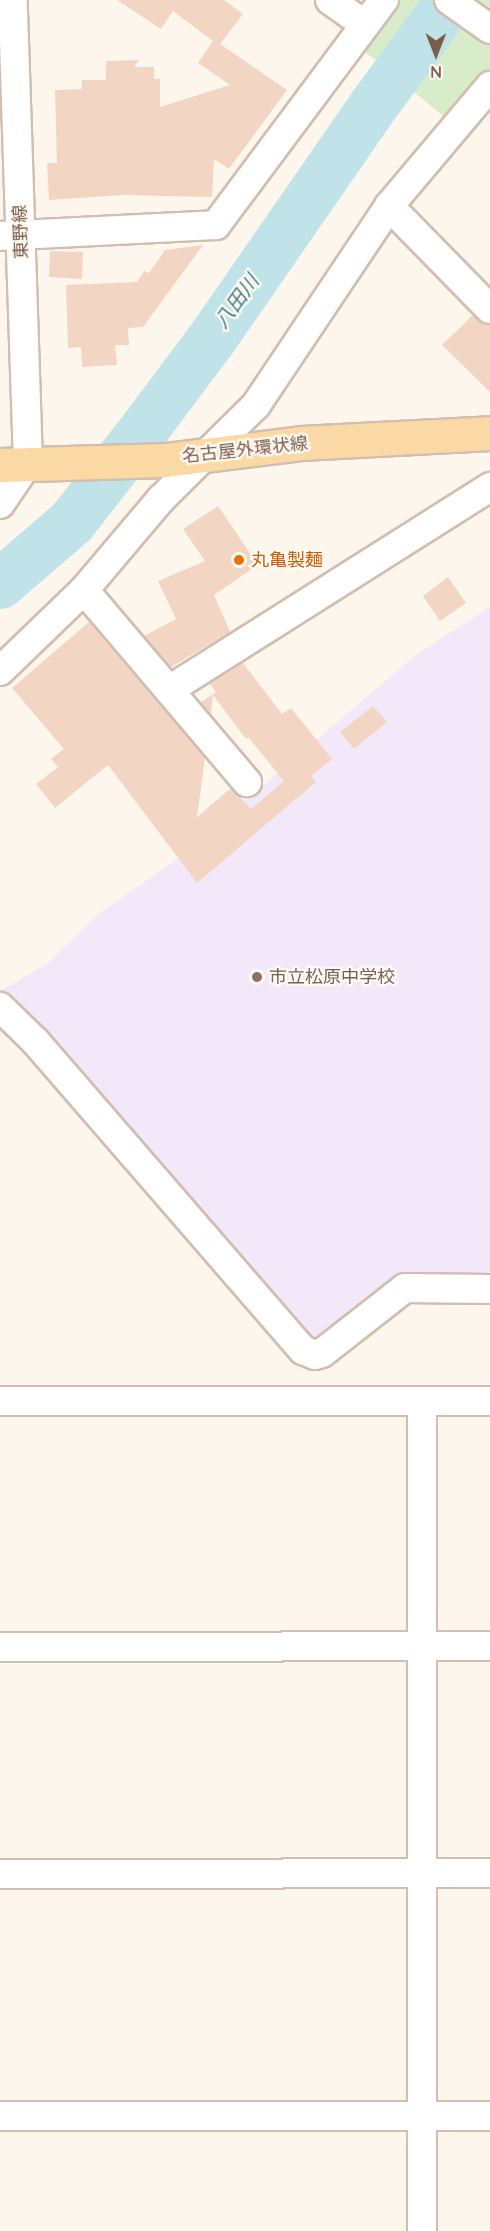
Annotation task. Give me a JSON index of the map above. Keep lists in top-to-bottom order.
{
  "streets": {
    "main road": ["名古屋外環状線"],
    "street": ["東野線"]
  },
  "crossings": [
    ["東野線", "名古屋外環状線"]
  ],
  "water": ["八田川"],
  "places": ["丸亀製麺", "市立松原中学校"],
  "north": "bottom"
}
